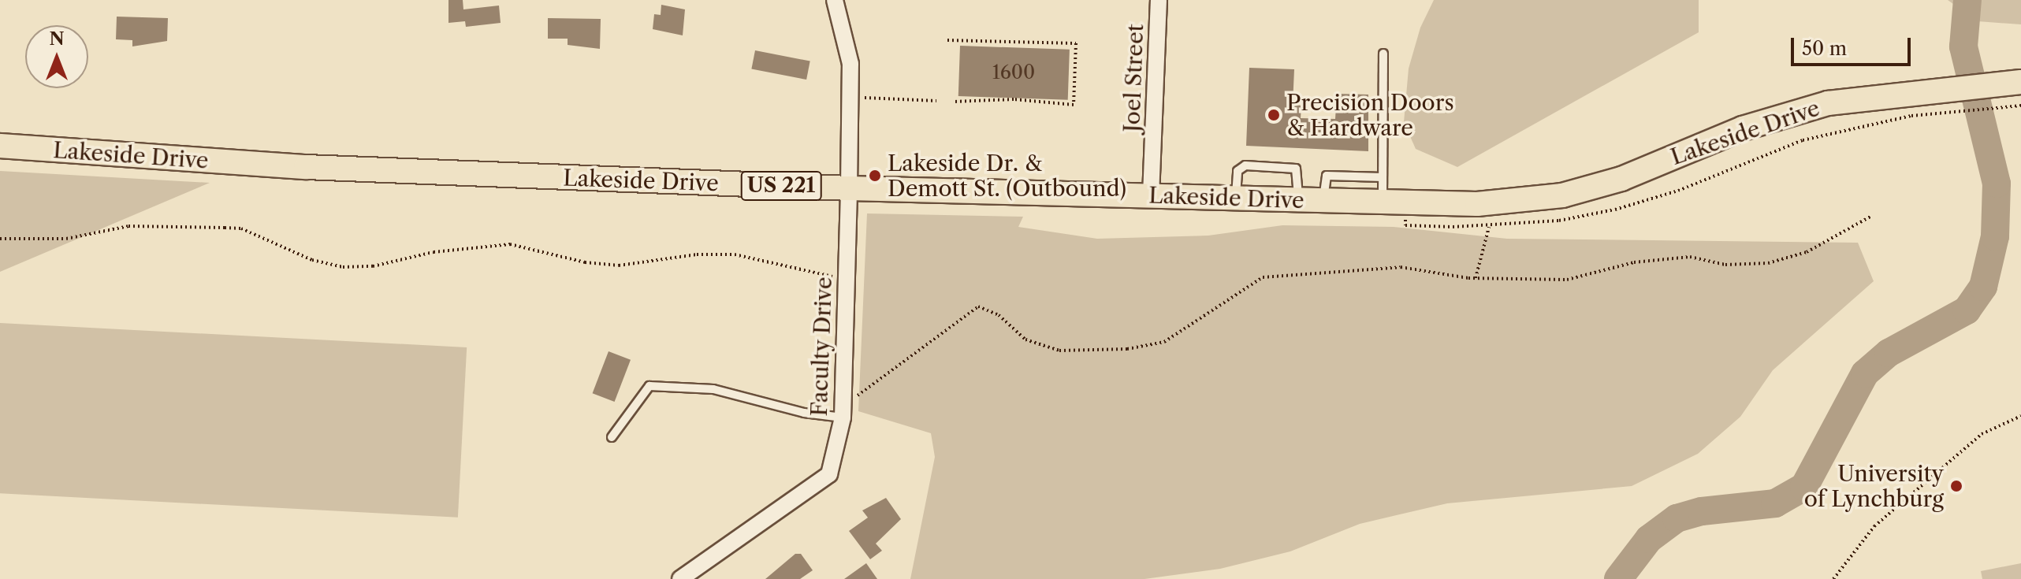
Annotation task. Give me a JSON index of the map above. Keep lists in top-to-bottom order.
{
  "streets": {
    "main road": ["Lakeside Drive", "US 221"],
    "street": ["Joel Street", "Faculty Drive"]
  },
  "crossings": [
    ["Joel Street", "Lakeside Drive"],
    ["Lakeside Drive", "Faculty Drive"]
  ],
  "places": ["Precision Doors & Hardware", "Lakeside Dr. & Demott St. (Outbound)", "University of Lynchburg"],
  "house_numbers": ["1600"],
  "scale_bar": "50 m",
  "north": "top"
}
